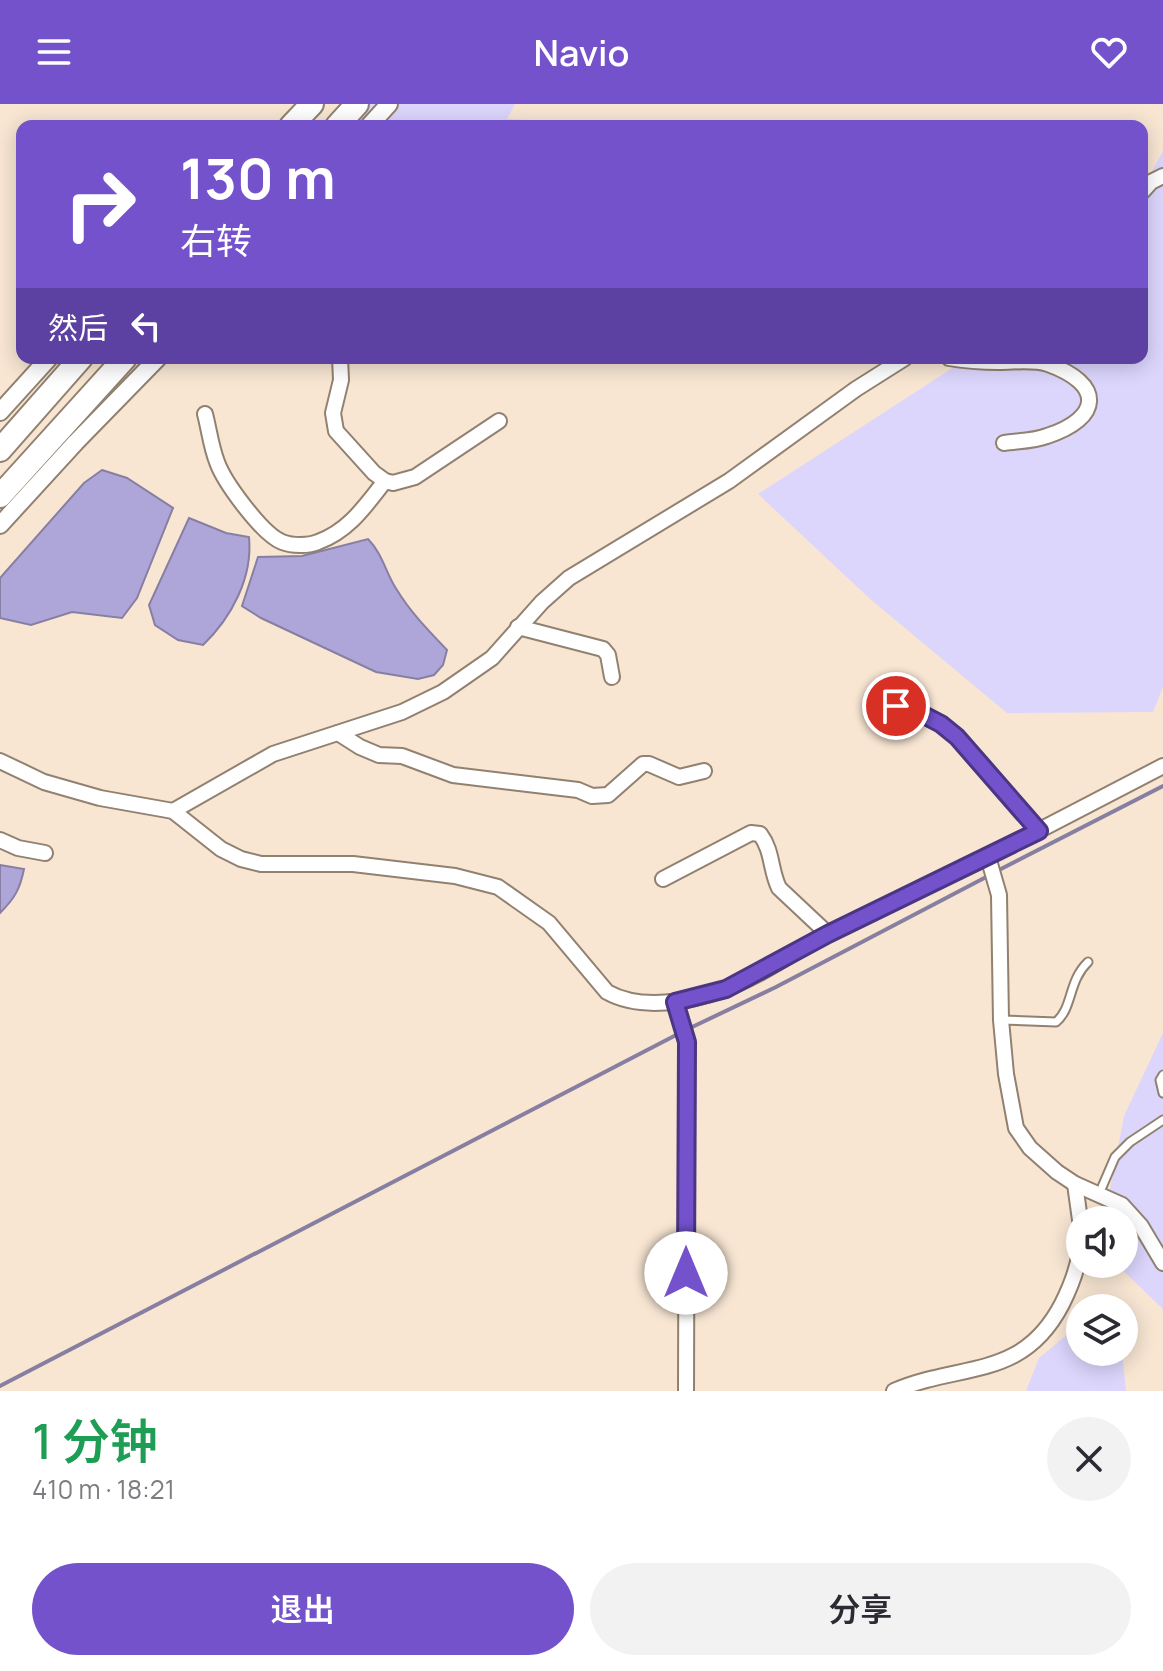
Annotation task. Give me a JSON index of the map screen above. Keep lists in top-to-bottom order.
{
  "page": {
    "header": "Navio",
    "turn": ["130 m", "右转"],
    "then": "然后",
    "heading": ["1 分钟", "410 m · 18:21"],
    "buttons": ["退出", "分享"]
  }
}
